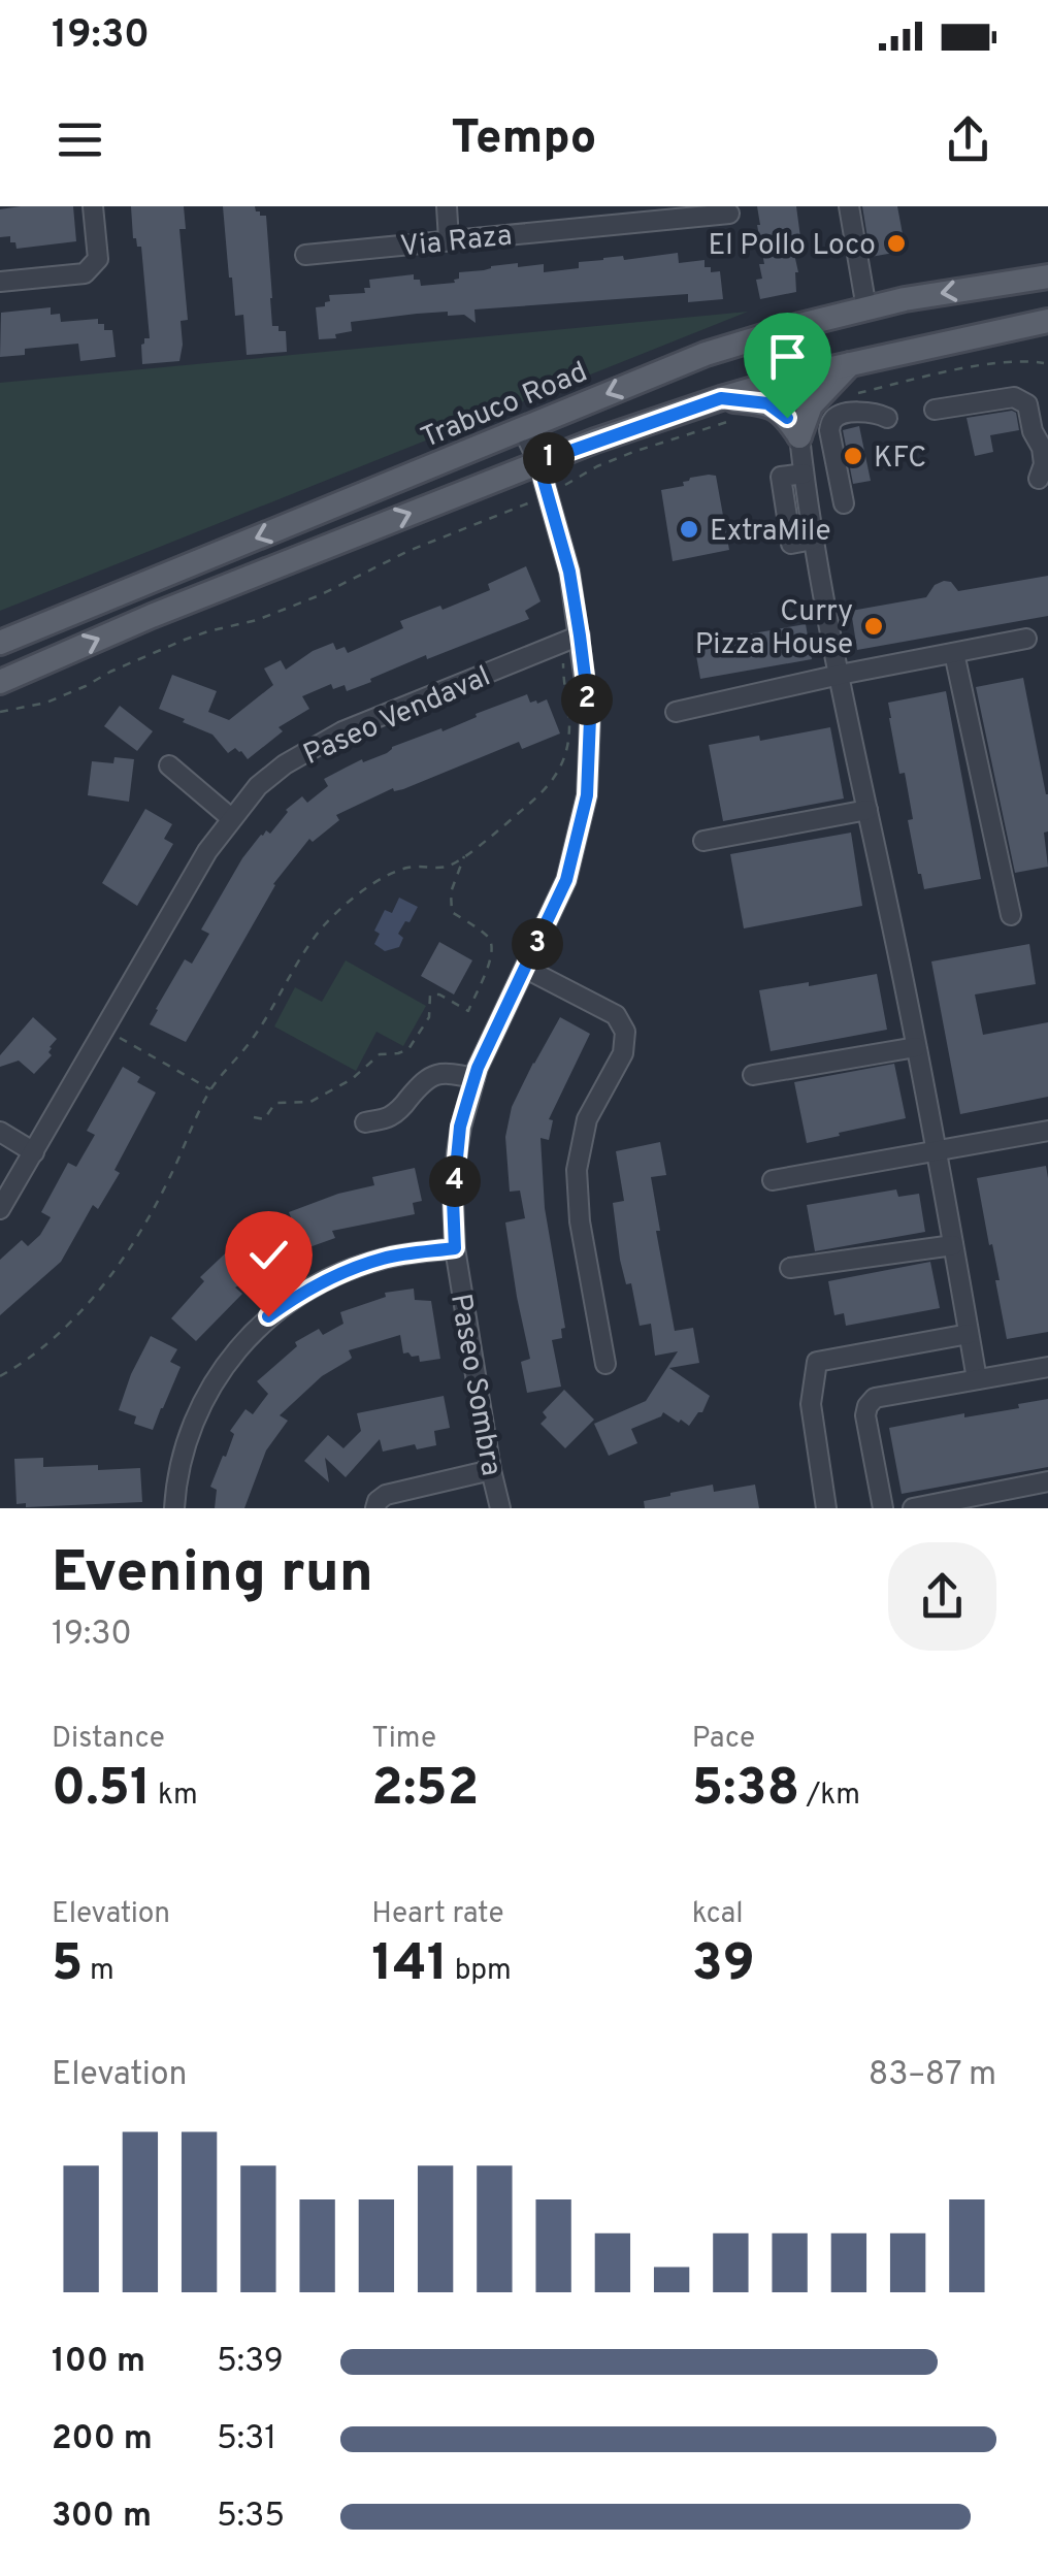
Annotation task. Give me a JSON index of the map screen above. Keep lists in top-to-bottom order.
{
  "streets": {
    "main road": ["Trabuco Road"],
    "street": ["Via Raza", "Paseo Vendaval", "Paseo Sombra"]
  },
  "crossings": [
    ["Trabuco Road", "Paseo Sombra"],
    ["Paseo Vendaval", "Paseo Sombra"]
  ],
  "places": [
    "El Pollo Loco",
    "KFC",
    "ExtraMile",
    "Curry Pizza House"
  ],
  "page": {
    "status": "19:30",
    "header": "Tempo",
    "pins": [
      "1",
      "2",
      "3",
      "4"
    ],
    "heading": ["Evening run", "19:30"],
    "stats": [
      ["Distance", "0.51 km"],
      ["Time", "2:52"],
      ["Pace", "5:38 /km"],
      ["Elevation", "5 m"],
      ["Heart rate", "141 bpm"],
      ["kcal", "39"]
    ],
    "chart": ["Elevation", "83–87 m"],
    "list": [
      {
        "name": "100 m",
        "note": "5:39"
      },
      {
        "name": "200 m",
        "note": "5:31"
      },
      {
        "name": "300 m",
        "note": "5:35"
      }
    ]
  }
}
